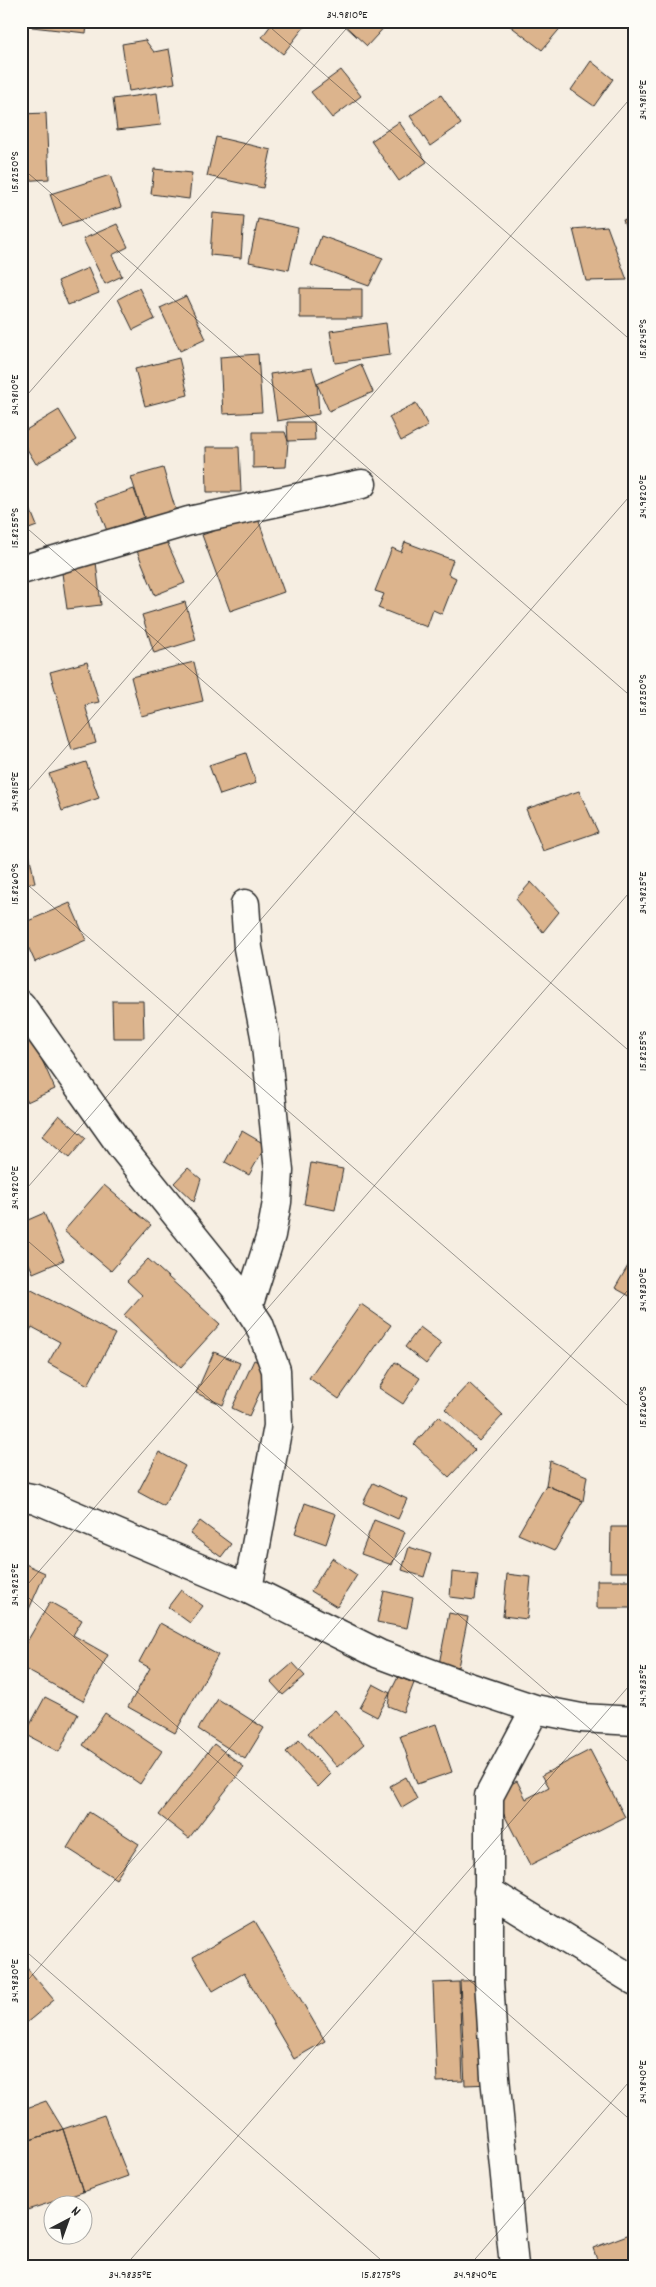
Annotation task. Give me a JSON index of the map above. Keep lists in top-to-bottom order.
{
  "north": "top right",
  "coordinates": [
    "34.9810°E",
    "34.9815°E",
    "15.8250°S",
    "15.8245°S",
    "34.9820°E",
    "15.8255°S",
    "15.8260°S",
    "34.9825°E",
    "34.9830°E",
    "34.9835°E",
    "34.9840°E",
    "15.8275°S"
  ]
}
